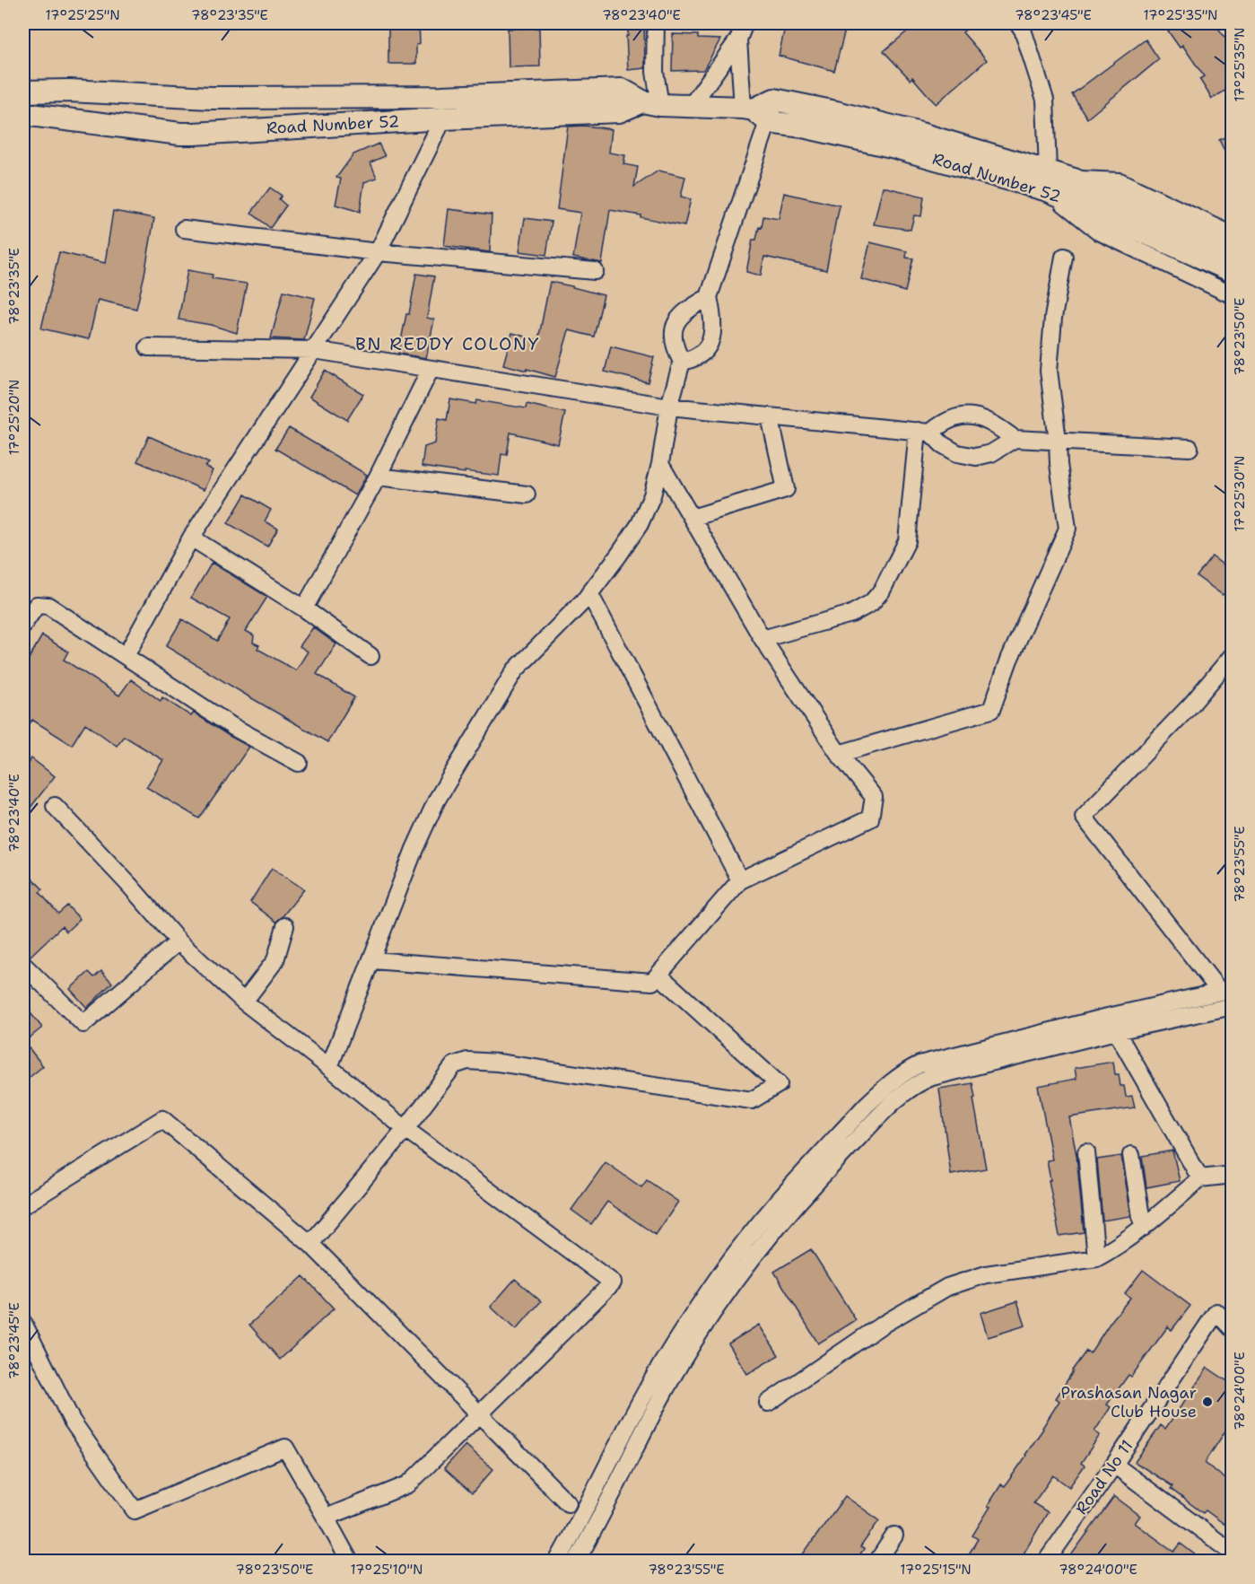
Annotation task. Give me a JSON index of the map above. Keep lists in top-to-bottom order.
{
  "streets": {
    "main road": ["Road Number 52"],
    "street": ["Road No 11"]
  },
  "districts": ["BN REDDY COLONY"],
  "places": ["Prashasan Nagar Club House"],
  "coordinates": [
    "17°25'25\"N",
    "78°23'35\"E",
    "78°23'40\"E",
    "78°23'45\"E",
    "17°25'35\"N",
    "78°23'50\"E",
    "17°25'20\"N",
    "17°25'30\"N",
    "78°23'55\"E",
    "78°24'00\"E",
    "17°25'10\"N",
    "17°25'15\"N"
  ]
}
